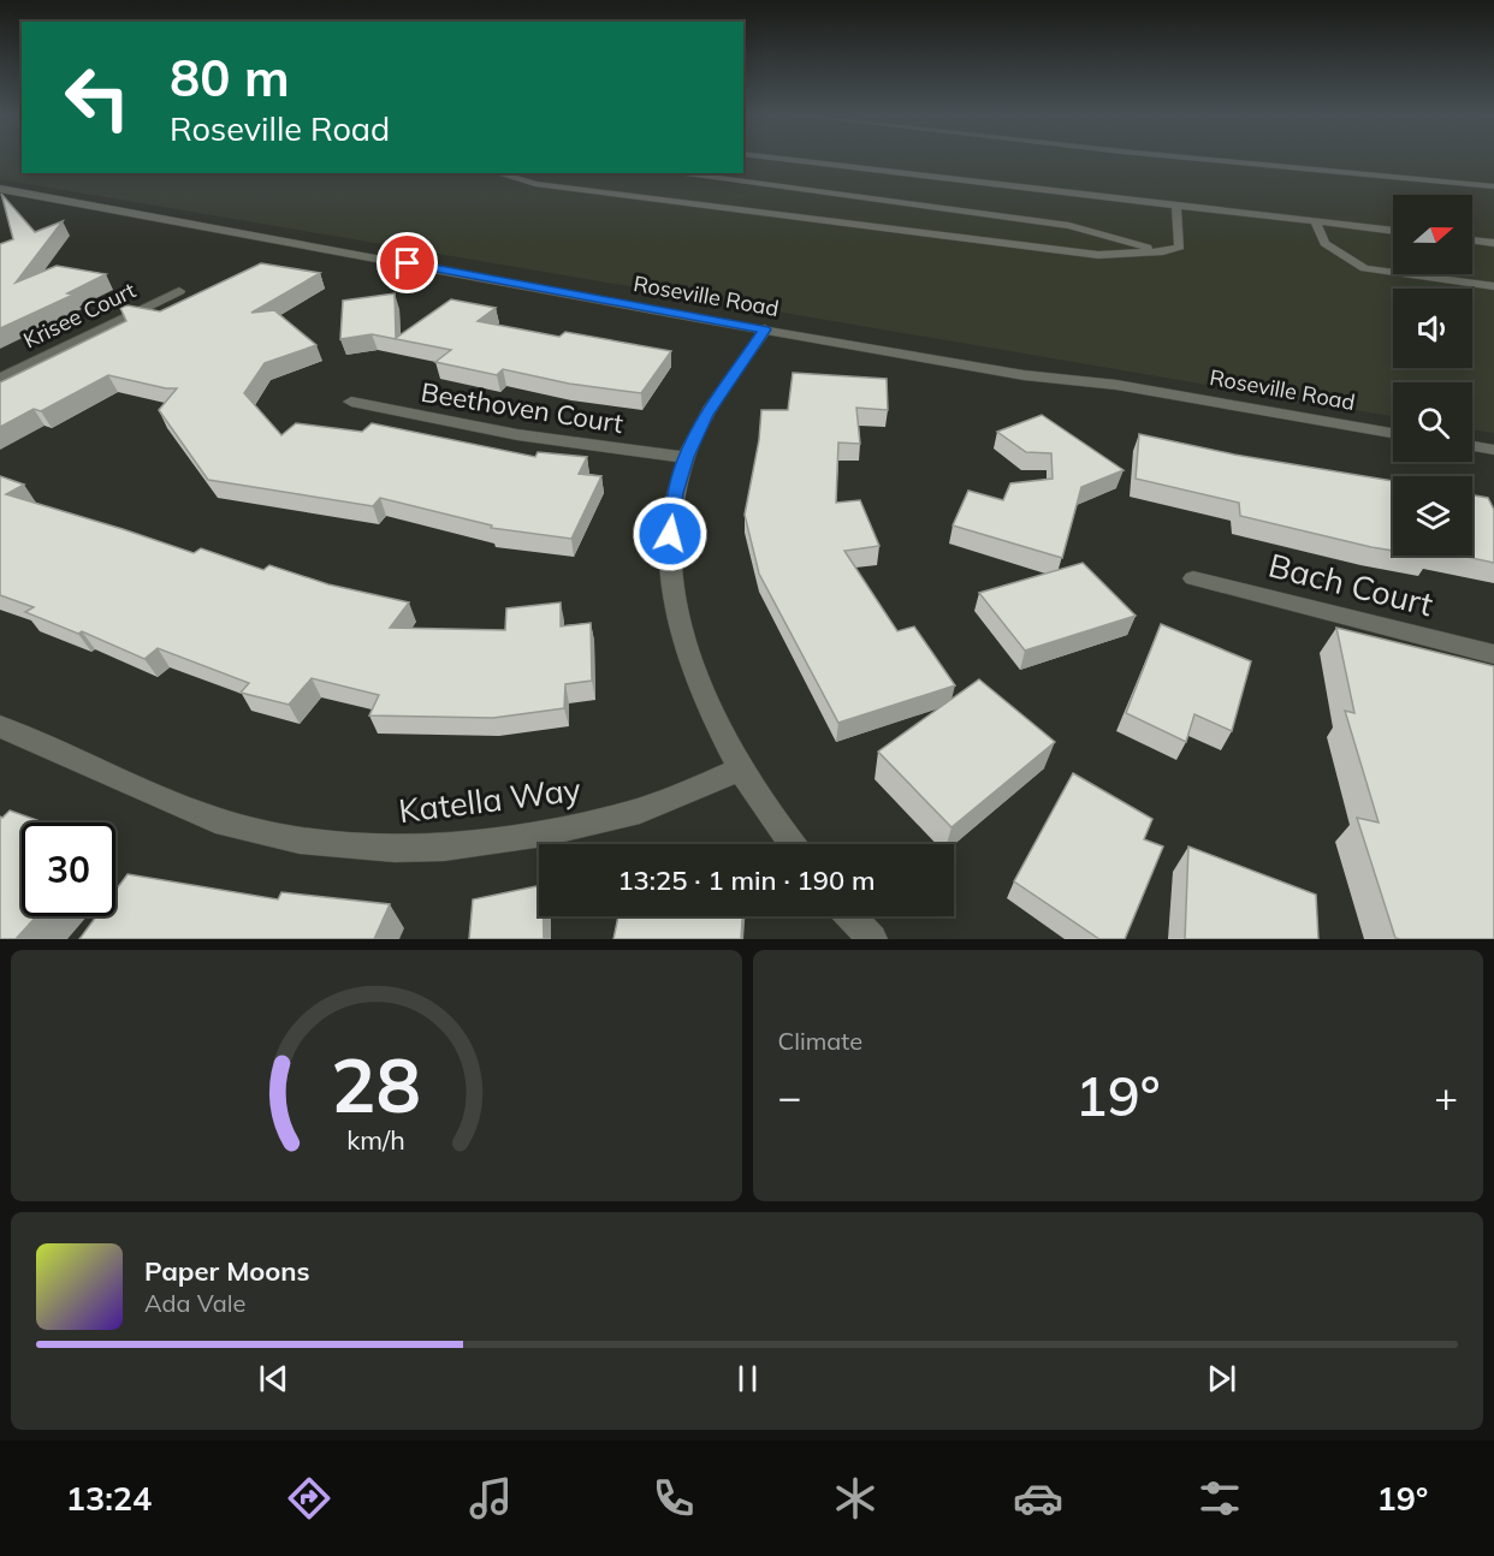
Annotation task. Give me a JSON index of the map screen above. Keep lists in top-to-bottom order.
{
  "streets": {
    "street": [
      "Roseville Road",
      "Krisee Court",
      "Beethoven Court",
      "Bach Court",
      "Katella Way"
    ]
  },
  "north": "right",
  "page": {
    "turn": ["80 m", "Roseville Road"],
    "limit": "30",
    "trip": "13:25 · 1 min · 190 m",
    "tile": "Climate",
    "heat": ["−", "19°", "+"],
    "song": ["Paper Moons", "Ada Vale"],
    "tabs": ["13:24", "19°"],
    "gauge": ["28", "km/h"]
  }
}
